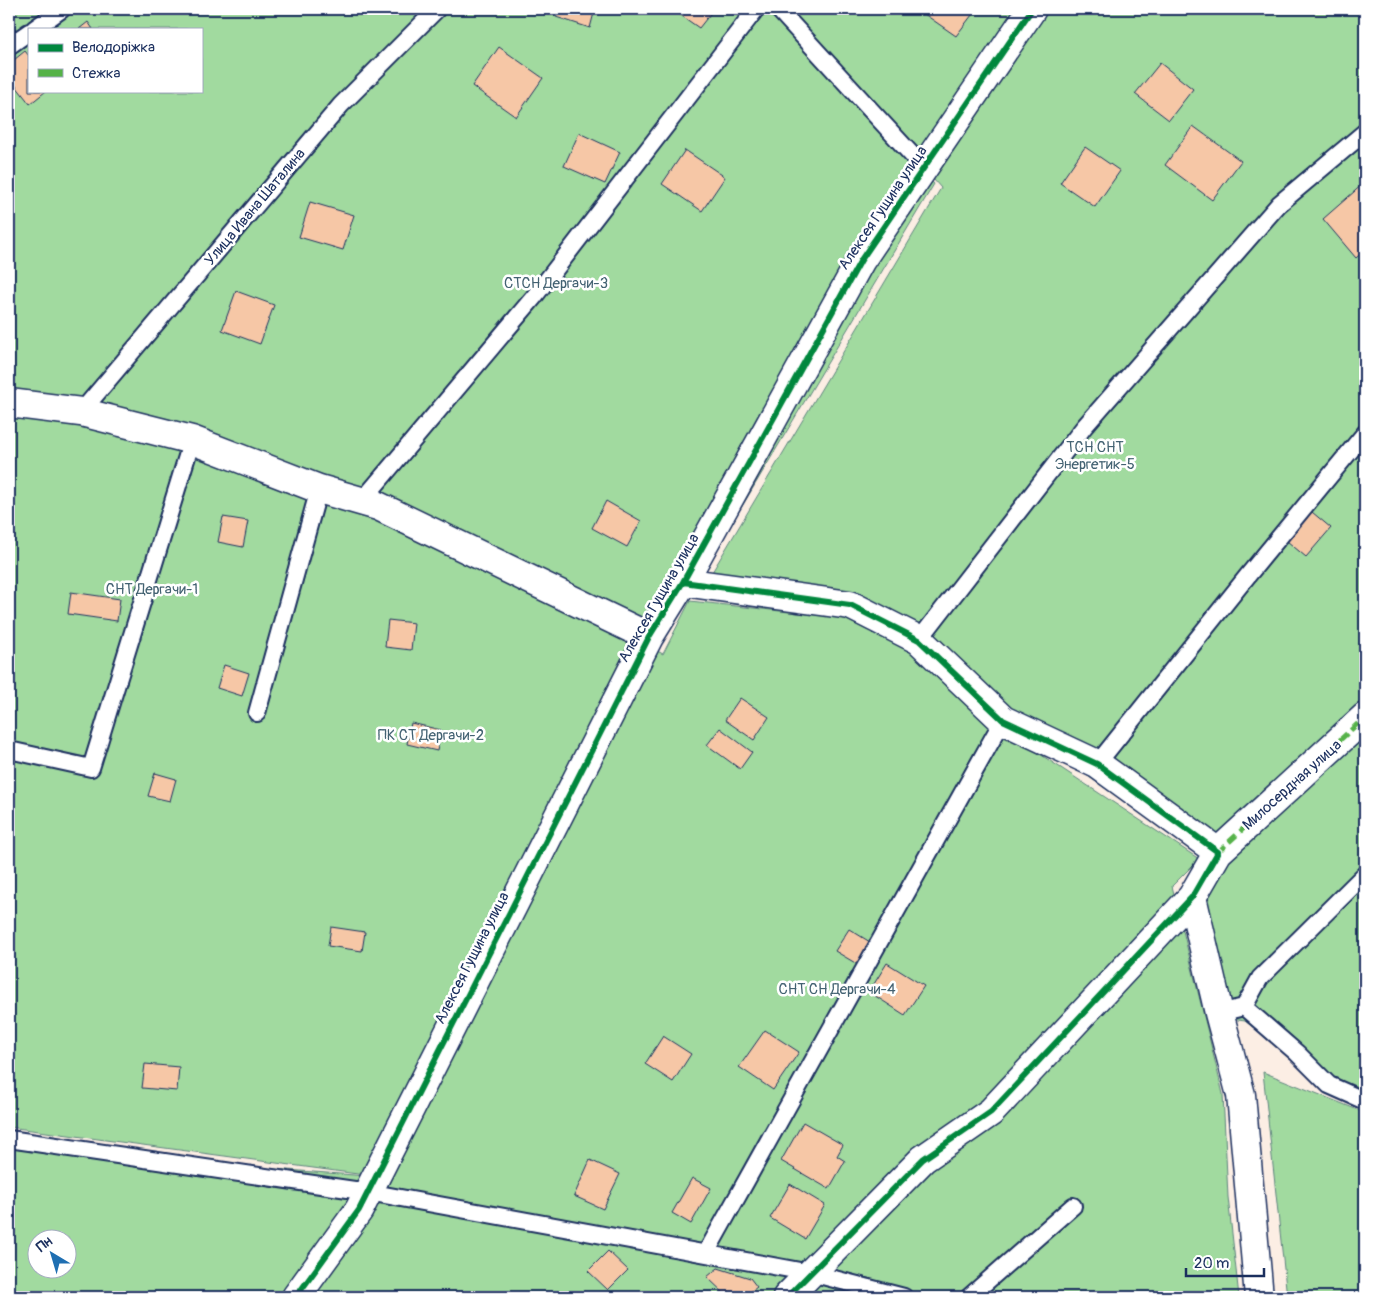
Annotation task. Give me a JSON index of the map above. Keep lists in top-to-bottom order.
{
  "streets": {
    "street": ["Алексея Гущина улица", "Милосердная улица"],
    "lane": ["Улица Ивана Шаталина"]
  },
  "parks": [
    "СТСН Дергачи-3",
    "ТСН СНТ Энергетик-5",
    "СНТ Дергачи-1",
    "ПК СТ Дергачи-2",
    "СНТ СН Дергачи-4"
  ],
  "legend": ["Велодоріжка", "Стежка"],
  "scale_bar": "20 m",
  "north": "top left"
}
